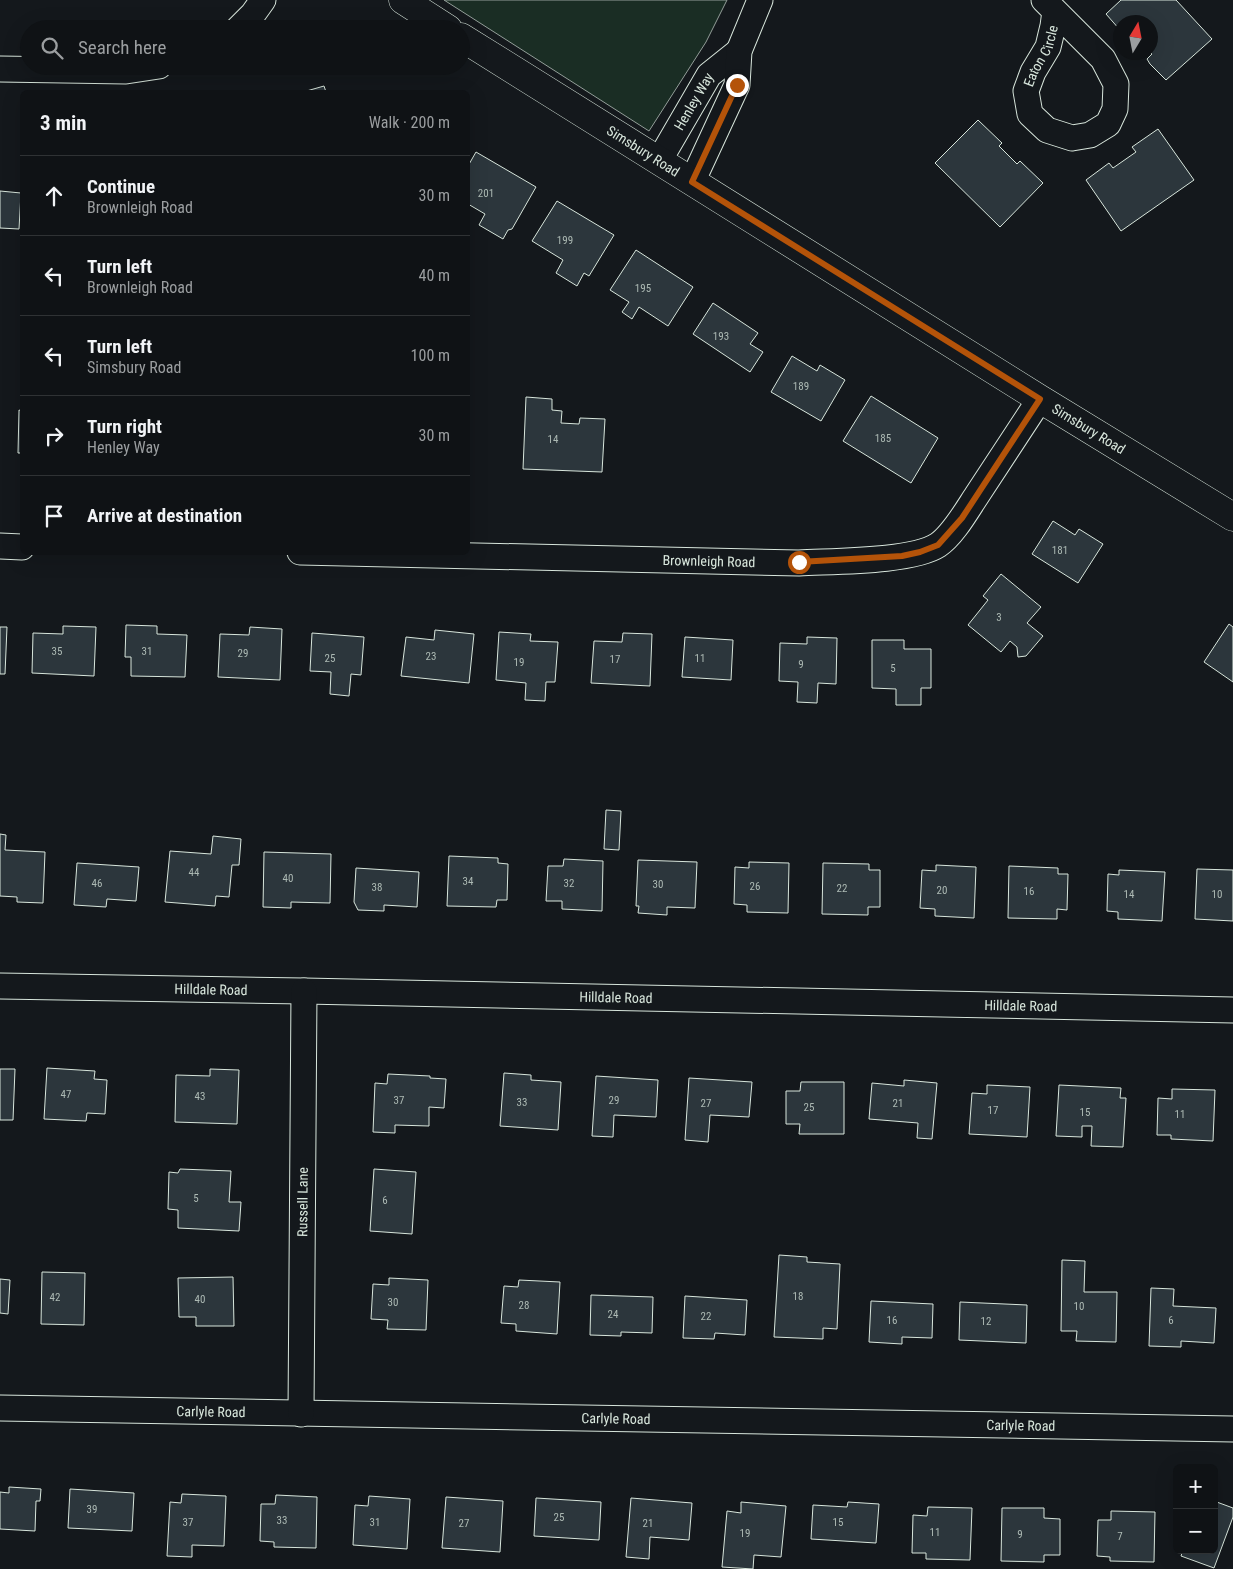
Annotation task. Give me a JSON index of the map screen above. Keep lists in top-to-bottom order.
{
  "streets": {
    "main road": ["Simsbury Road"],
    "street": [
      "Eaton Circle",
      "Henley Way",
      "Brownleigh Road",
      "Hilldale Road",
      "Russell Lane",
      "Carlyle Road"
    ]
  },
  "crossings": [
    ["Henley Way", "Simsbury Road"],
    ["Simsbury Road", "Brownleigh Road"],
    ["Hilldale Road", "Russell Lane"],
    ["Russell Lane", "Carlyle Road"]
  ],
  "house_numbers": [
    "201",
    "199",
    "195",
    "193",
    "189",
    "185",
    "14",
    "181",
    "3",
    "35",
    "31",
    "29",
    "23",
    "25",
    "11",
    "17",
    "19",
    "9",
    "5",
    "44",
    "40",
    "34",
    "46",
    "32",
    "30",
    "26",
    "38",
    "22",
    "20",
    "16",
    "14",
    "10",
    "47",
    "43",
    "37",
    "29",
    "33",
    "27",
    "21",
    "25",
    "17",
    "15",
    "11",
    "5",
    "6",
    "18",
    "42",
    "40",
    "30",
    "28",
    "10",
    "24",
    "22",
    "16",
    "6",
    "12",
    "39",
    "25",
    "33",
    "37",
    "31",
    "15",
    "27",
    "21",
    "11",
    "19",
    "9",
    "7"
  ],
  "north": "top",
  "page": {
    "search": "Search here",
    "heading": ["3 min", "Walk · 200 m"],
    "list": [
      ["Continue", "Brownleigh Road", "30 m"],
      ["Turn left", "Brownleigh Road", "40 m"],
      ["Turn left", "Simsbury Road", "100 m"],
      ["Turn right", "Henley Way", "30 m"],
      "Arrive at destination"
    ],
    "map_buttons": ["+", "−"]
  }
}
